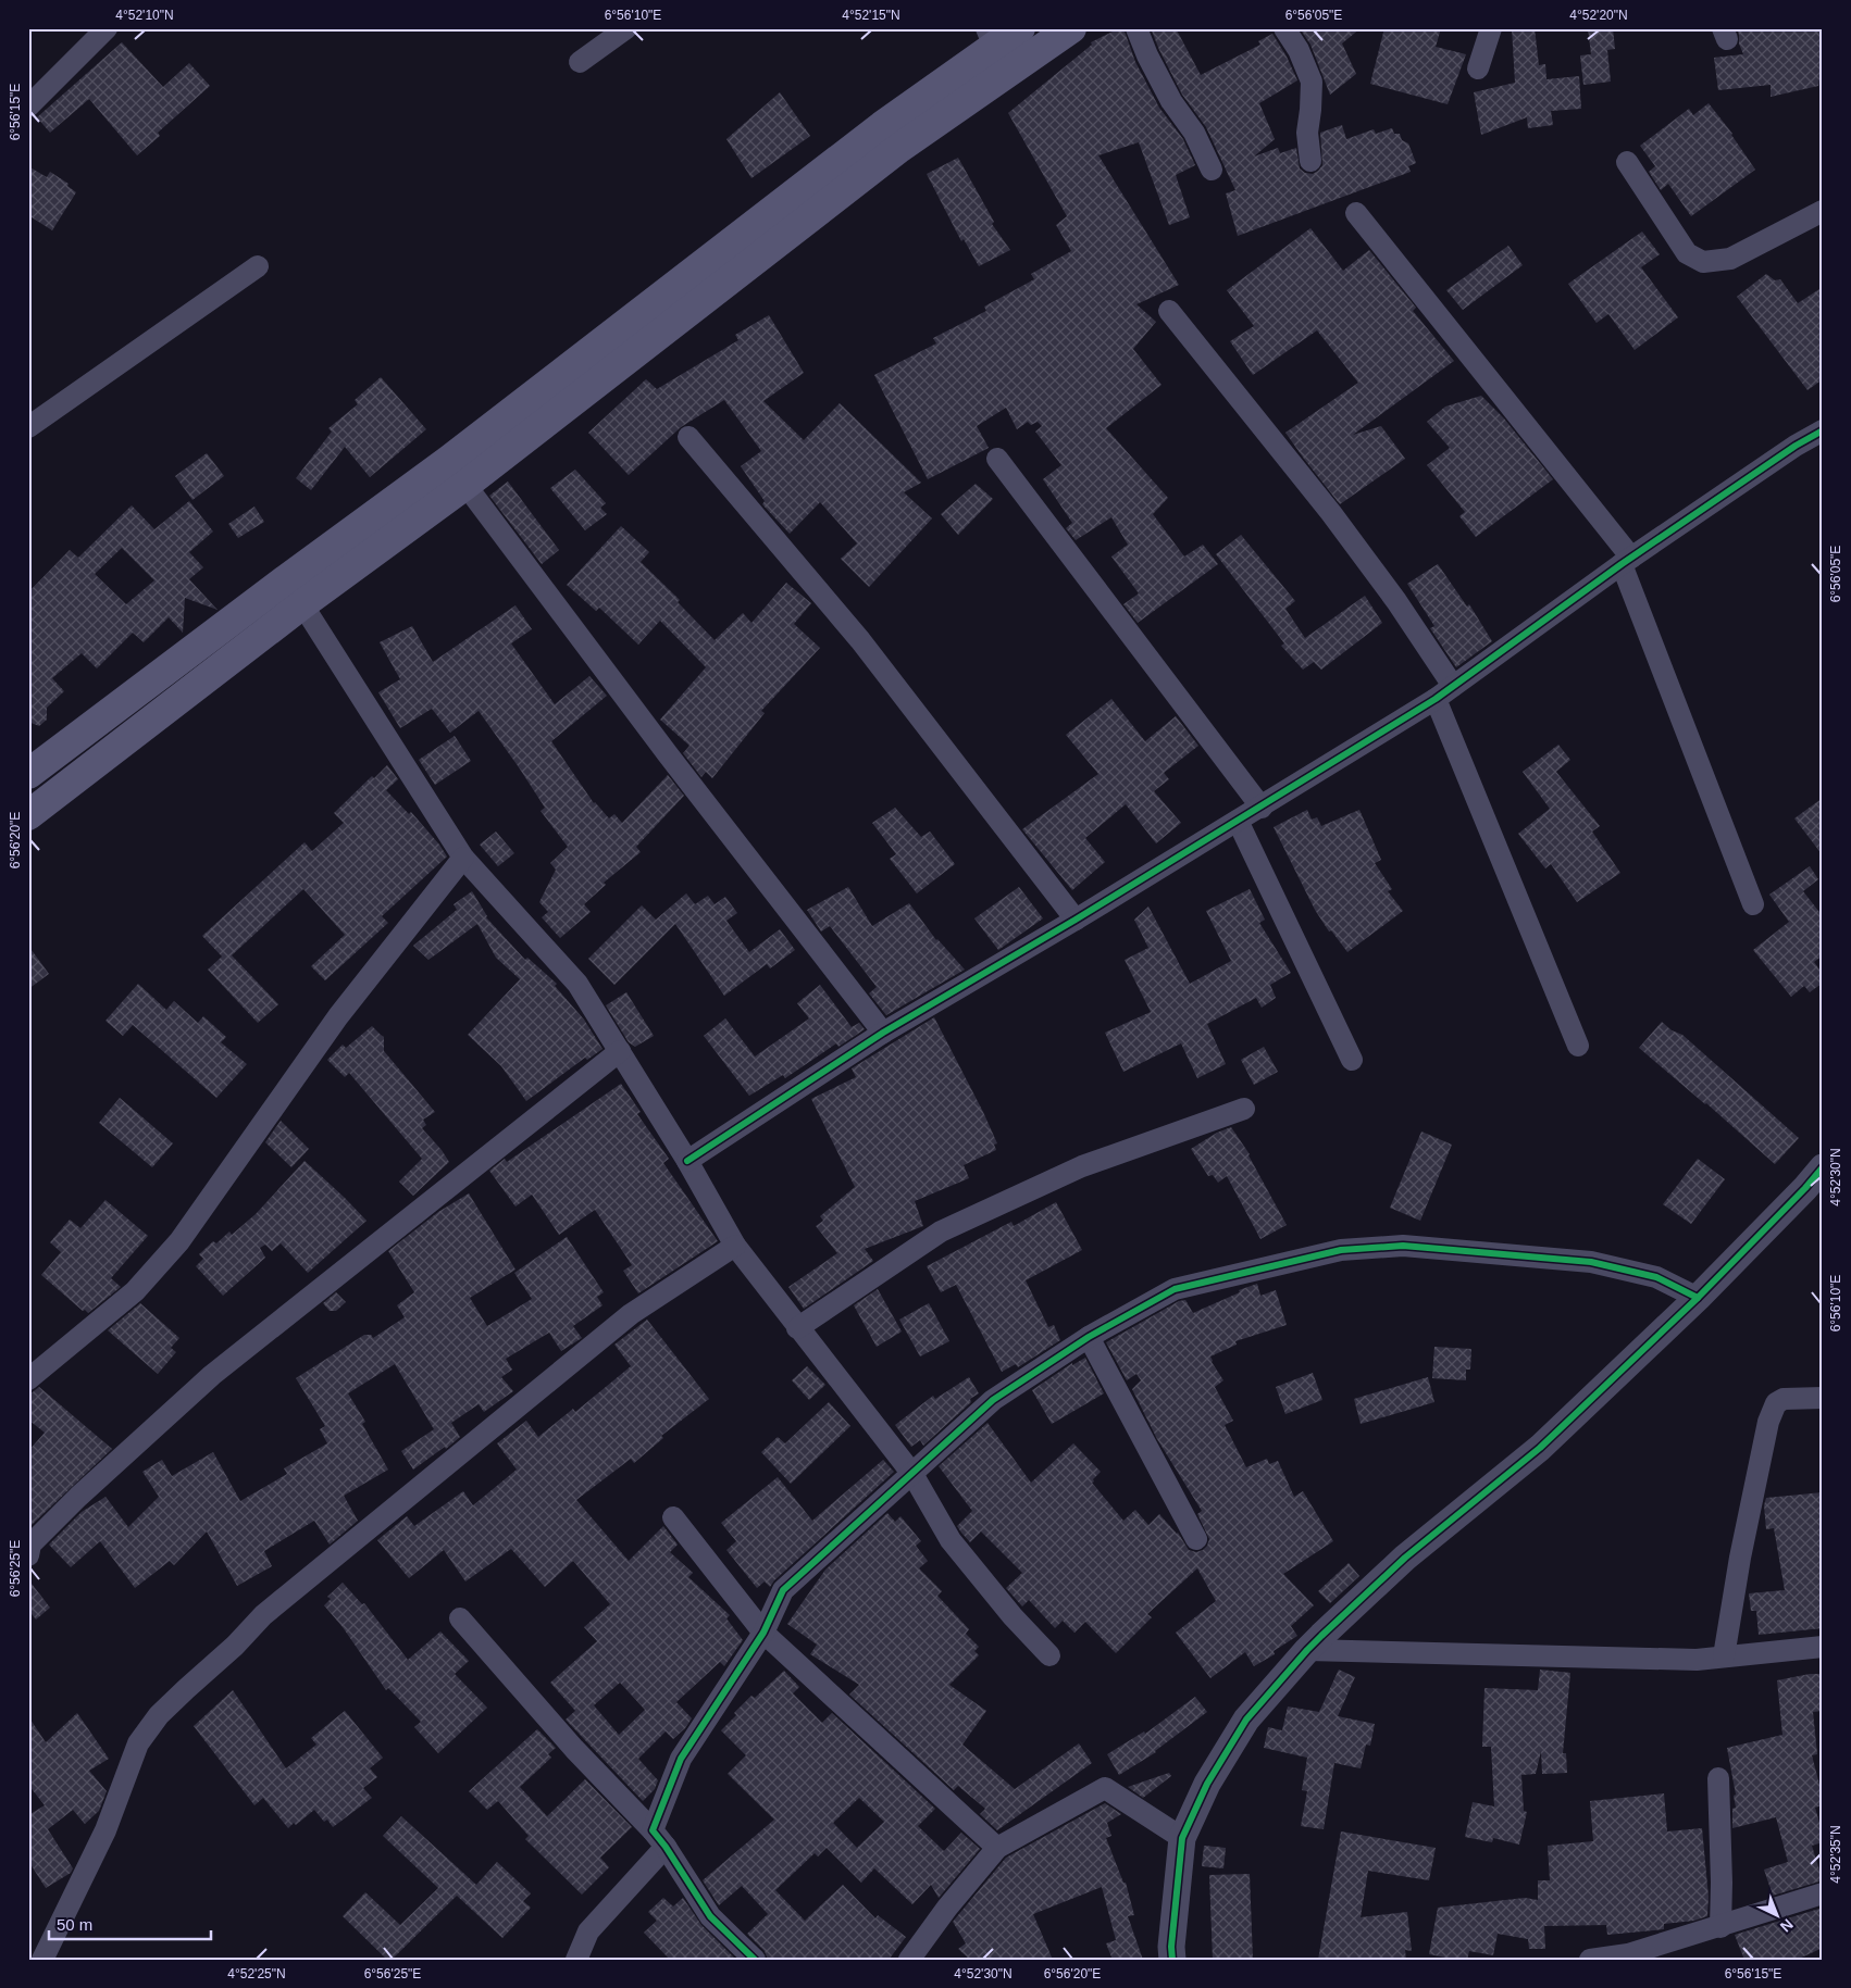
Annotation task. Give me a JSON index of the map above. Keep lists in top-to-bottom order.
{
  "scale_bar": "50 m",
  "north": "bottom right",
  "coordinates": [
    "4°52'10\"N",
    "6°56'10\"E",
    "4°52'15\"N",
    "6°56'05\"E",
    "4°52'20\"N",
    "6°56'15\"E",
    "6°56'20\"E",
    "4°52'30\"N",
    "6°56'25\"E",
    "4°52'35\"N",
    "4°52'25\"N"
  ]
}
